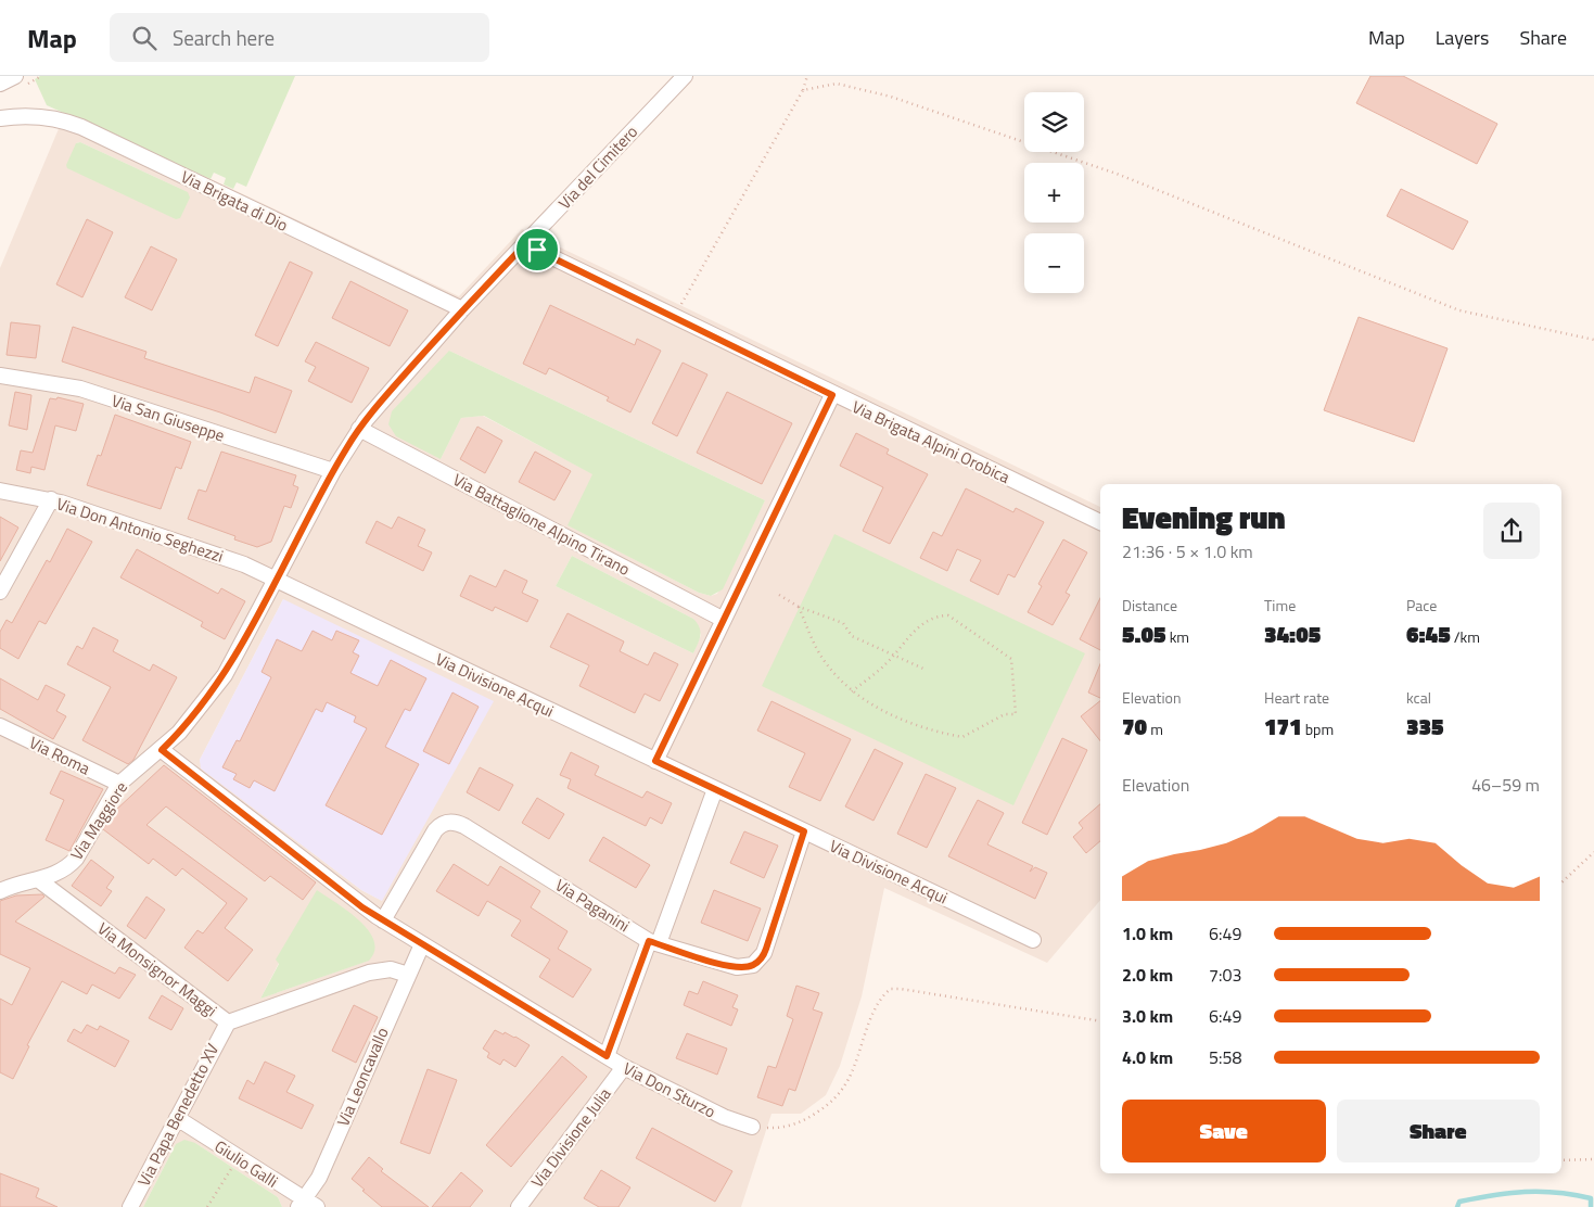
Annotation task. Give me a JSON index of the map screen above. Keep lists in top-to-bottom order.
{
  "streets": {
    "street": [
      "Via del Cimitero",
      "Via Brigata di Dio",
      "Via San Giuseppe",
      "Via Brigata Alpini Orobica",
      "Via Battaglione Alpino Tirano",
      "Via Don Antonio Seghezzi",
      "Via Divisione Acqui",
      "Via Roma",
      "Via Maggiore",
      "Via Paganini",
      "Via Monsignor Maggi",
      "Via Leoncavallo",
      "Via Don Sturzo",
      "Via Papa Benedetto XV",
      "Via Divisione Julia",
      "Giulio Galli"
    ]
  },
  "crossings": [
    ["Via del Cimitero", "Via Brigata di Dio"],
    ["Via del Cimitero", "Via San Giuseppe"],
    ["Via del Cimitero", "Via Brigata Alpini Orobica"],
    ["Via del Cimitero", "Via Battaglione Alpino Tirano"],
    ["Via del Cimitero", "Via Don Antonio Seghezzi"],
    ["Via del Cimitero", "Via Divisione Acqui"],
    ["Via del Cimitero", "Via Maggiore"],
    ["Via Don Antonio Seghezzi", "Via Divisione Acqui"],
    ["Via Don Antonio Seghezzi", "Via Maggiore"],
    ["Via Divisione Acqui", "Via Maggiore"],
    ["Via Divisione Acqui", "Via Paganini"],
    ["Via Roma", "Via Maggiore"],
    ["Via Maggiore", "Via Monsignor Maggi"],
    ["Via Maggiore", "Via Don Sturzo"],
    ["Via Paganini", "Via Don Sturzo"],
    ["Via Monsignor Maggi", "Via Leoncavallo"],
    ["Via Monsignor Maggi", "Via Papa Benedetto XV"],
    ["Via Leoncavallo", "Via Don Sturzo"],
    ["Via Leoncavallo", "Giulio Galli"],
    ["Via Don Sturzo", "Via Divisione Julia"],
    ["Via Papa Benedetto XV", "Giulio Galli"]
  ],
  "page": {
    "header": "Map",
    "search": "Search here",
    "nav": ["Map", "Layers", "Share"],
    "map_buttons": ["+", "−"],
    "heading": ["Evening run", "21:36 · 5 × 1.0 km"],
    "stats": [
      ["Distance", "5.05 km"],
      ["Time", "34:05"],
      ["Pace", "6:45 /km"],
      ["Elevation", "70 m"],
      ["Heart rate", "171 bpm"],
      ["kcal", "335"]
    ],
    "chart": ["Elevation", "46–59 m"],
    "list": [
      {
        "name": "1.0 km",
        "note": "6:49"
      },
      {
        "name": "2.0 km",
        "note": "7:03"
      },
      {
        "name": "3.0 km",
        "note": "6:49"
      },
      {
        "name": "4.0 km",
        "note": "5:58"
      }
    ],
    "buttons": ["Save", "Share"]
  }
}
